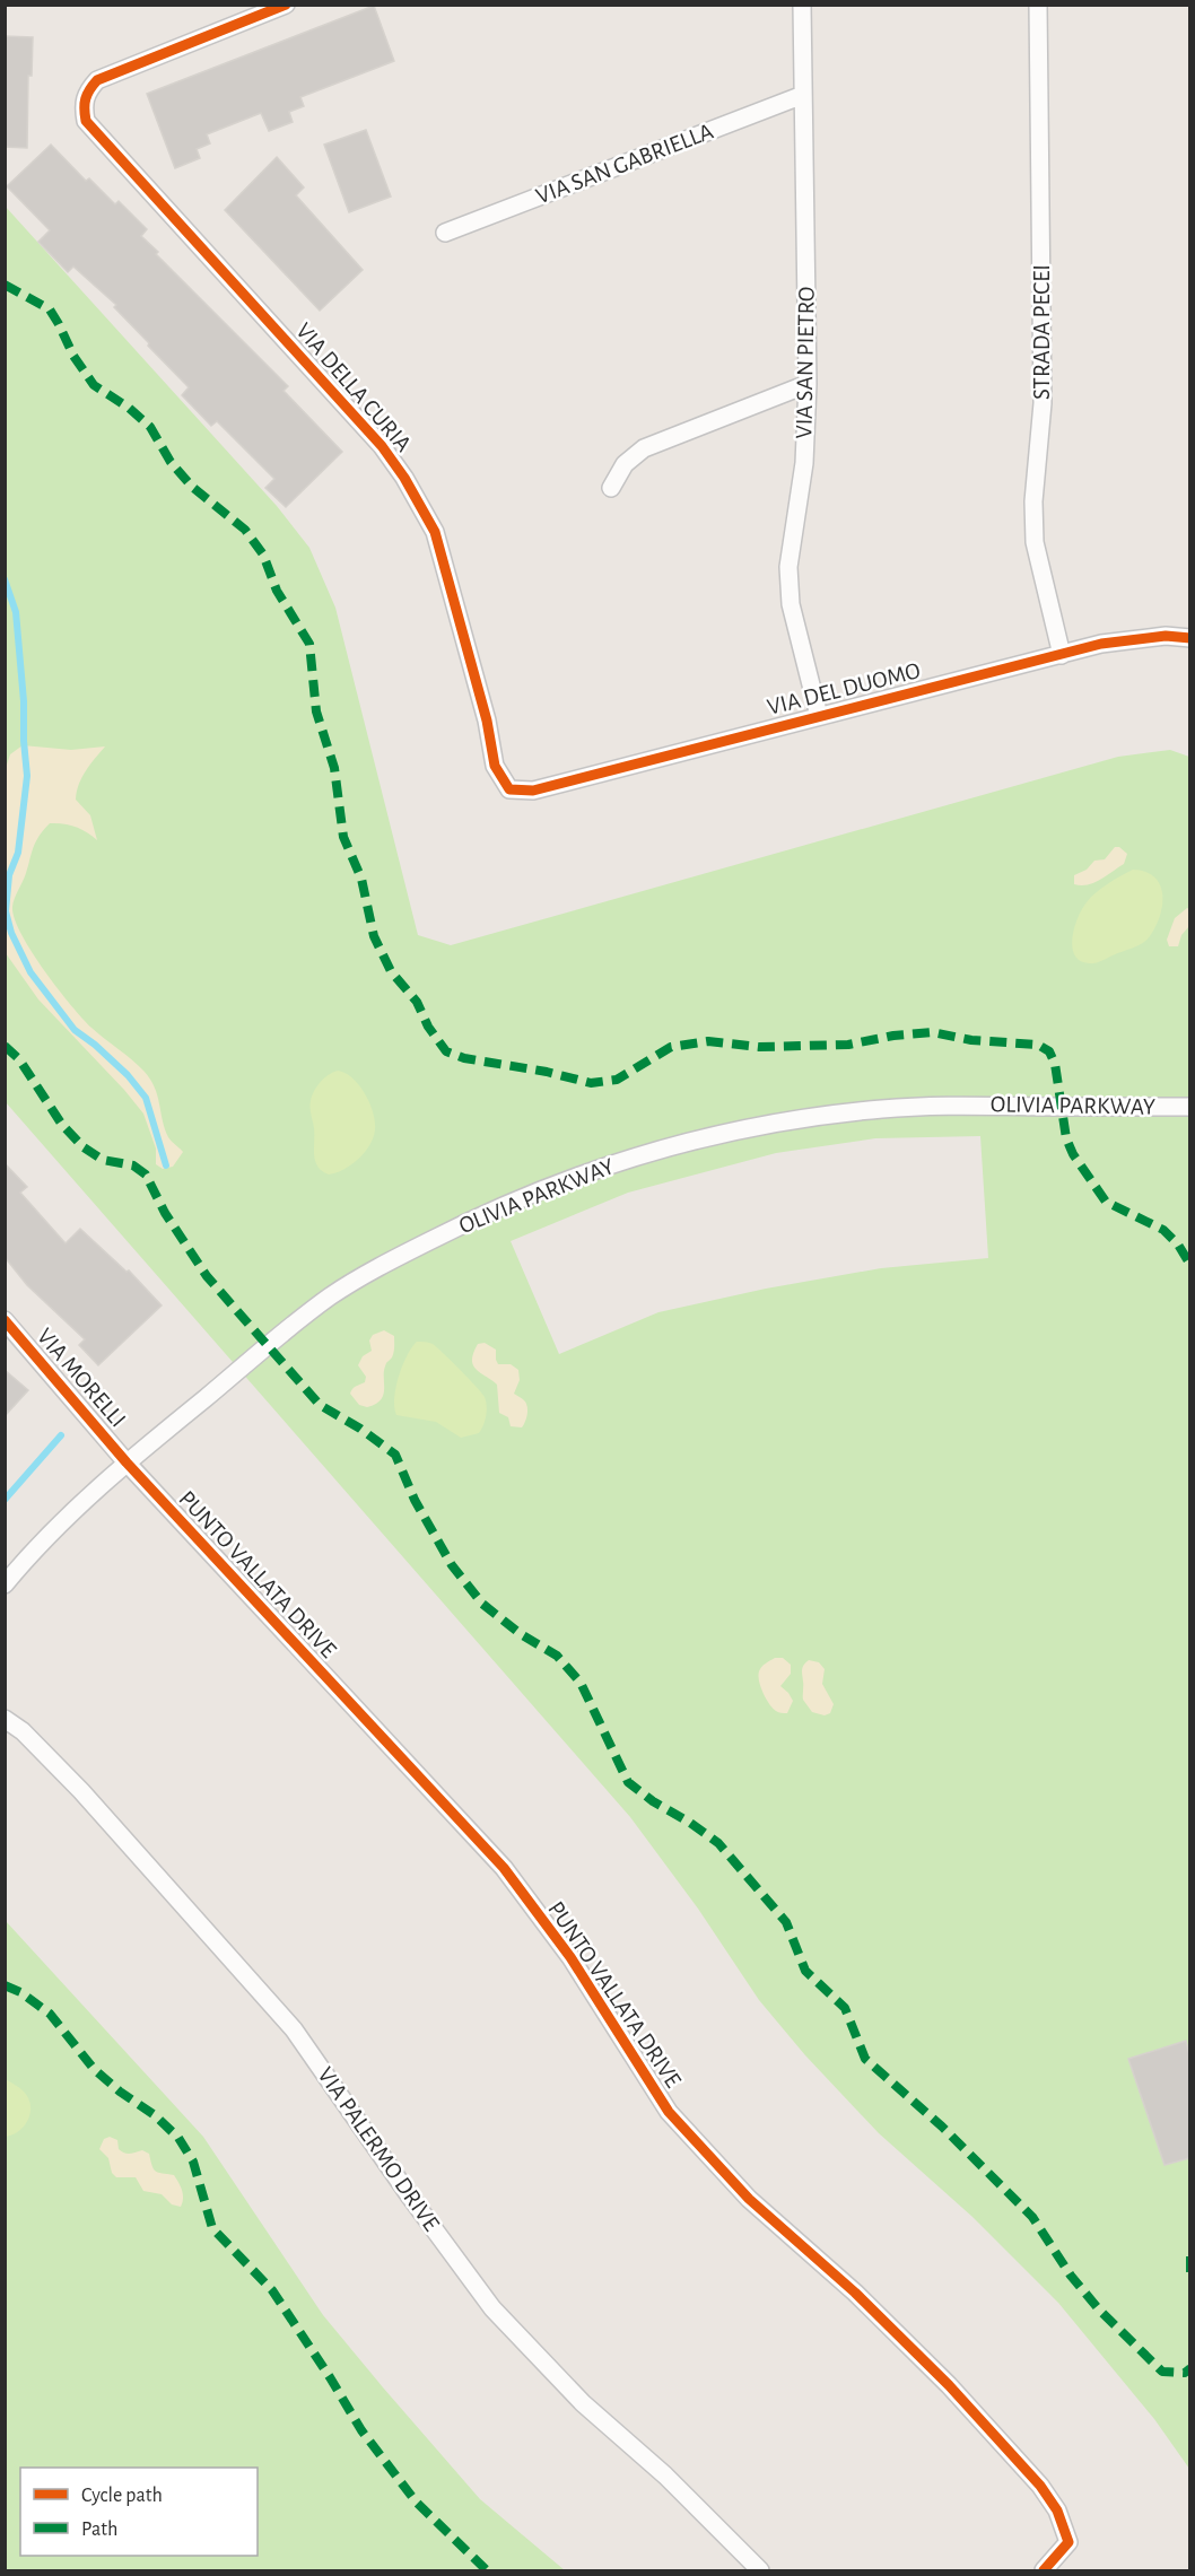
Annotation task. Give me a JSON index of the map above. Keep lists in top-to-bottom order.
{
  "streets": {
    "street": [
      "VIA SAN GABRIELLA",
      "STRADA PECEI",
      "VIA SAN PIETRO",
      "VIA DELLA CURIA",
      "VIA DEL DUOMO",
      "OLIVIA PARKWAY",
      "VIA MORELLI",
      "PUNTO VALLATA DRIVE",
      "VIA PALERMO DRIVE"
    ]
  },
  "crossings": [
    ["VIA SAN GABRIELLA", "VIA SAN PIETRO"],
    ["STRADA PECEI", "VIA DEL DUOMO"],
    ["VIA SAN PIETRO", "VIA DEL DUOMO"],
    ["VIA DELLA CURIA", "VIA DEL DUOMO"],
    ["OLIVIA PARKWAY", "VIA MORELLI"],
    ["OLIVIA PARKWAY", "PUNTO VALLATA DRIVE"],
    ["VIA MORELLI", "PUNTO VALLATA DRIVE"]
  ],
  "legend": ["Cycle path", "Path"]
}
